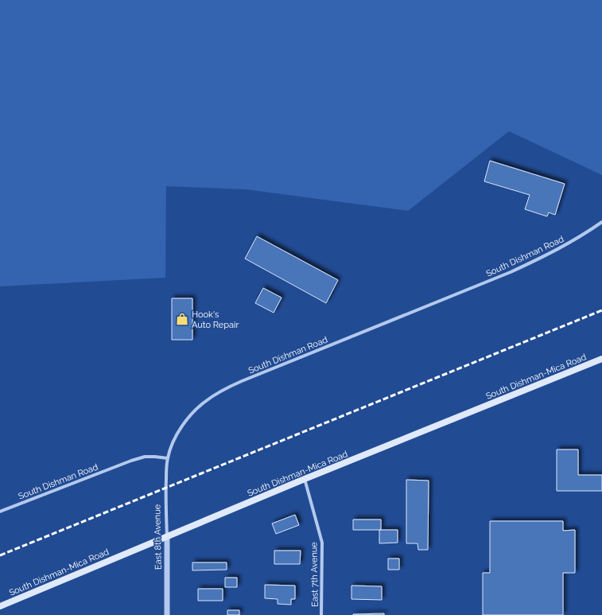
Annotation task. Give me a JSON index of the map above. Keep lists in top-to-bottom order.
{
  "streets": {
    "main road": ["South Dishman-Mica Road"],
    "street": ["South Dishman Road", "East 8th Avenue", "East 7th Avenue"]
  },
  "crossings": [
    ["South Dishman Road", "East 8th Avenue"],
    ["South Dishman-Mica Road", "East 8th Avenue"],
    ["South Dishman-Mica Road", "East 7th Avenue"]
  ],
  "places": {
    "shop": ["Hook's Auto Repair"]
  }
}
